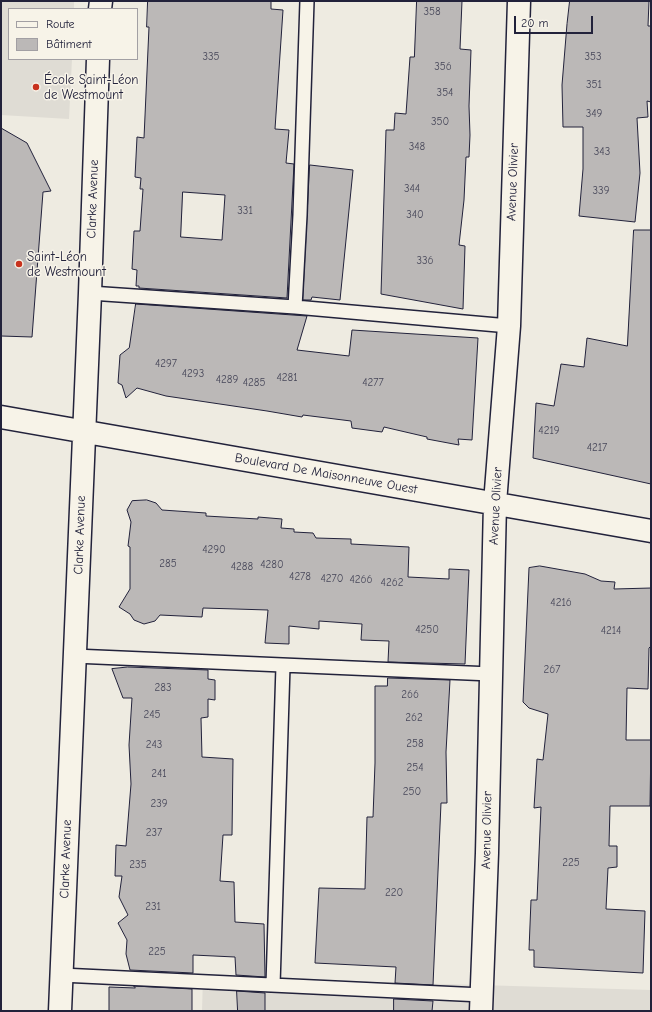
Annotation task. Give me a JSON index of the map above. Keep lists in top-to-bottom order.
{
  "streets": {
    "street": ["Avenue Olivier", "Clarke Avenue", "Boulevard De Maisonneuve Ouest"]
  },
  "crossings": [
    ["Avenue Olivier", "Boulevard De Maisonneuve Ouest"],
    ["Clarke Avenue", "Boulevard De Maisonneuve Ouest"]
  ],
  "places": ["École Saint-Léon de Westmount", "Saint-Léon de Westmount"],
  "house_numbers": [
    "358",
    "335",
    "353",
    "356",
    "351",
    "354",
    "349",
    "350",
    "348",
    "343",
    "344",
    "339",
    "331",
    "340",
    "336",
    "4297",
    "4293",
    "4281",
    "4289",
    "4285",
    "4277",
    "4219",
    "4217",
    "4290",
    "285",
    "4280",
    "4288",
    "4278",
    "4270",
    "4266",
    "4262",
    "4216",
    "4250",
    "4214",
    "267",
    "283",
    "266",
    "245",
    "262",
    "258",
    "243",
    "254",
    "241",
    "250",
    "239",
    "237",
    "225",
    "235",
    "220",
    "231",
    "225"
  ],
  "legend": ["Route", "Bâtiment"],
  "scale_bar": "20 m"
}
